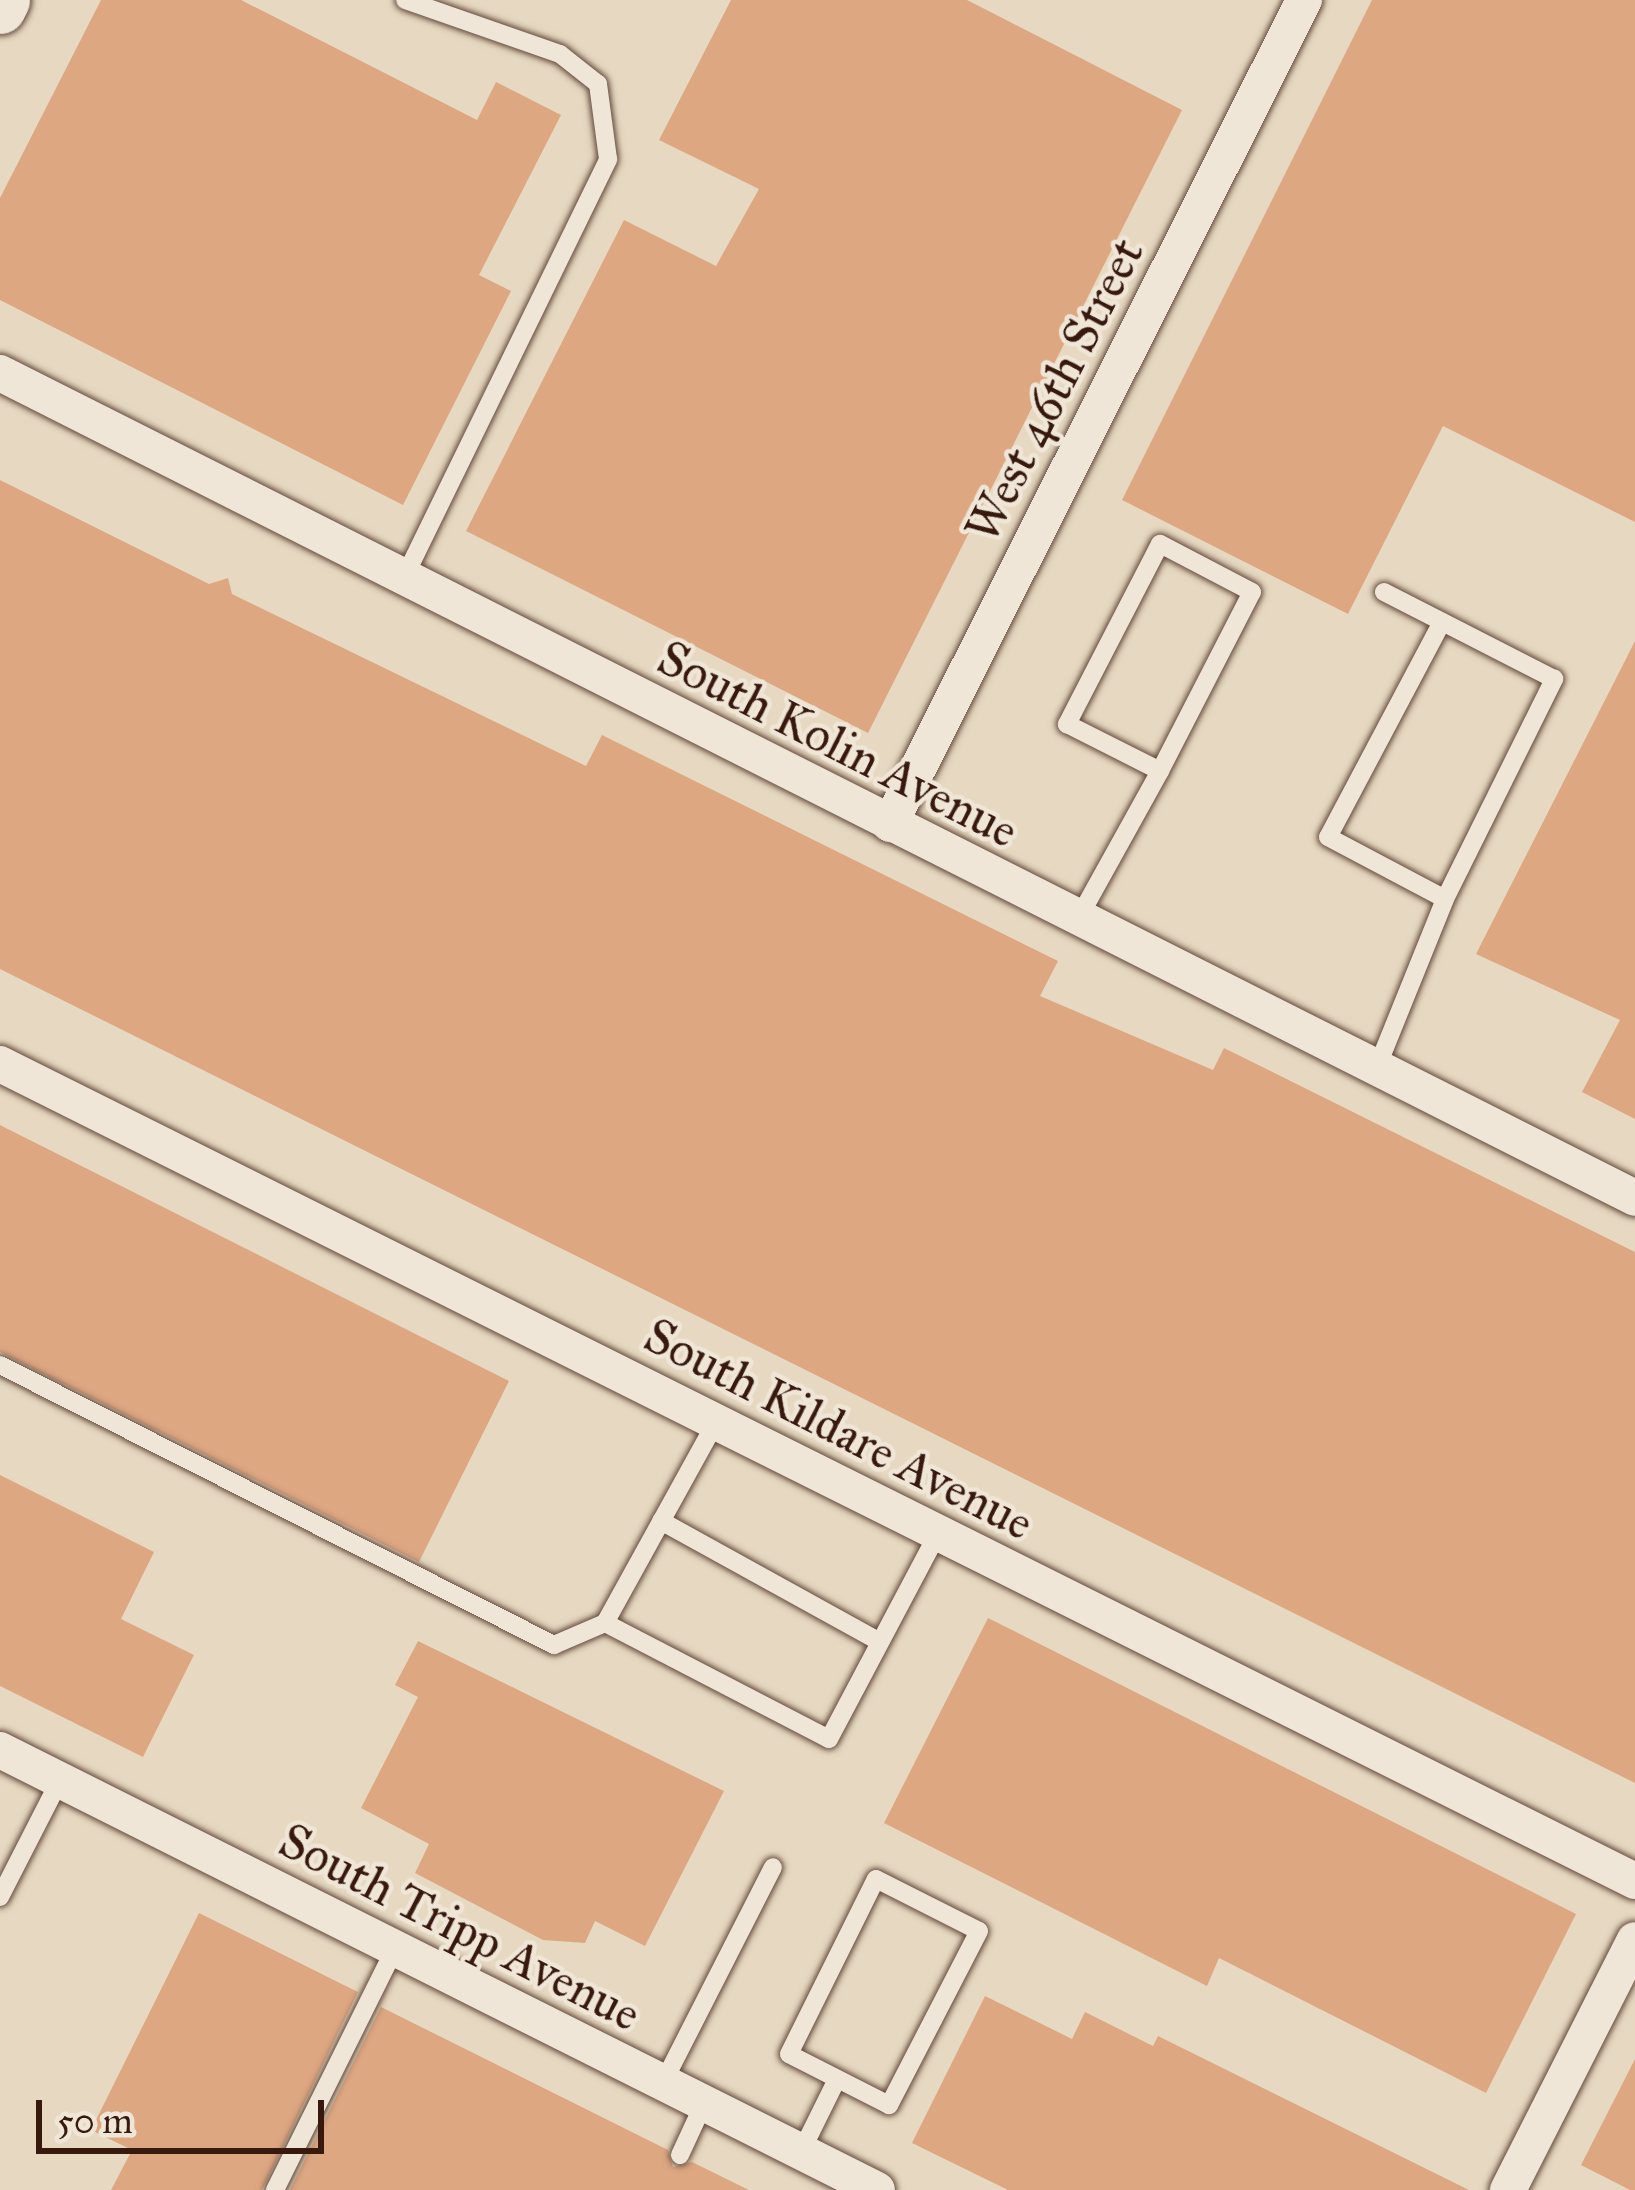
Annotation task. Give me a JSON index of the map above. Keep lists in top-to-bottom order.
{
  "streets": {
    "street": [
      "West 46th Street",
      "South Kolin Avenue",
      "South Kildare Avenue",
      "South Tripp Avenue"
    ]
  },
  "crossings": [
    ["West 46th Street", "South Kolin Avenue"]
  ],
  "scale_bar": "50 m"
}
